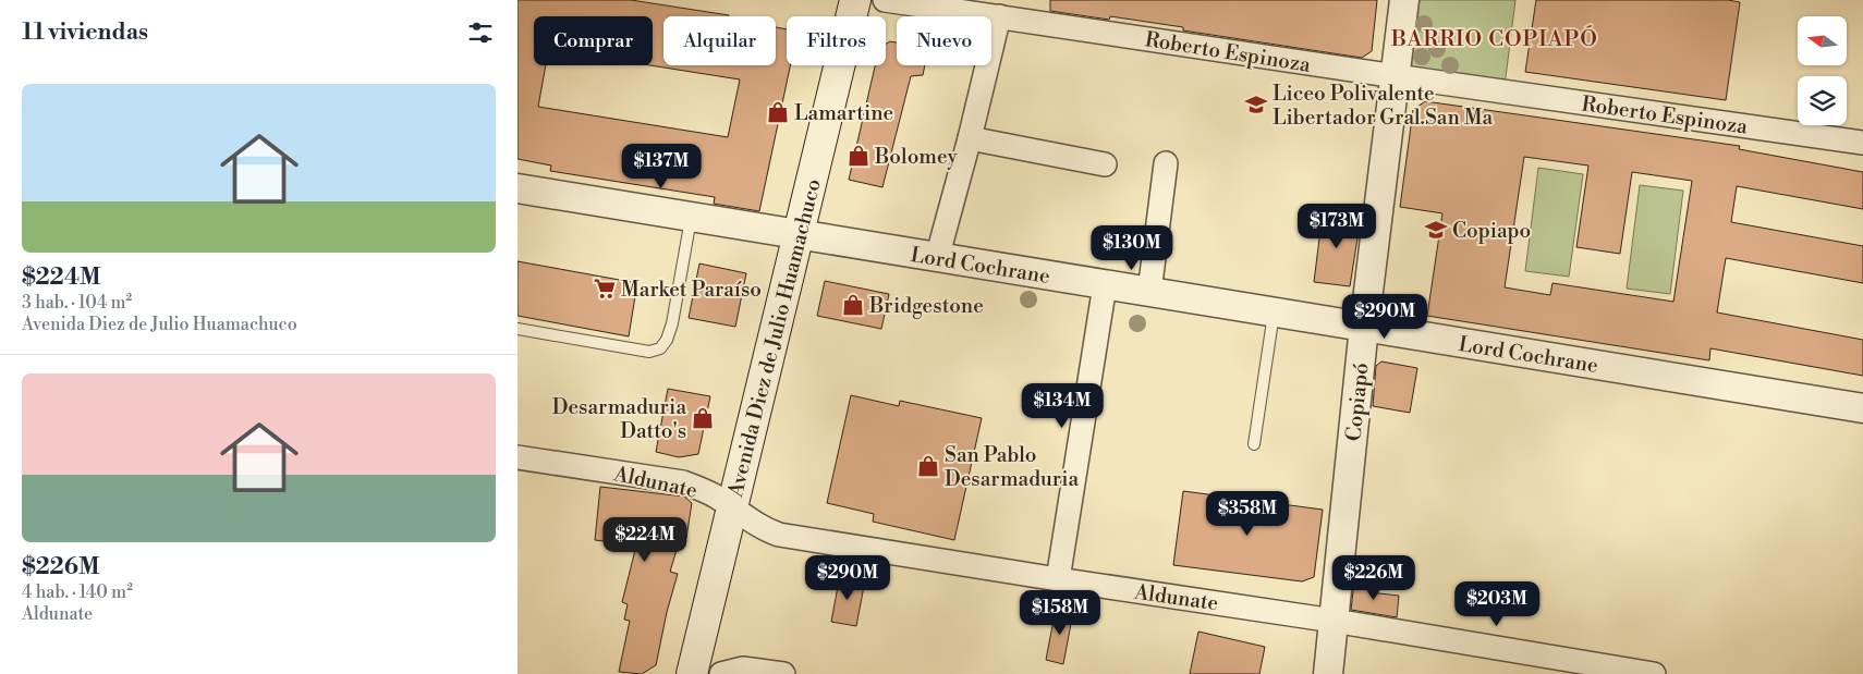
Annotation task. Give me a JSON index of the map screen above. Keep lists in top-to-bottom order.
{
  "streets": {
    "main road": ["Avenida Diez de Julio Huamachuco"],
    "street": [
      "Roberto Espinoza",
      "Lord Cochrane",
      "Copiapó",
      "Aldunate"
    ]
  },
  "crossings": [
    ["Roberto Espinoza", "Copiapó"],
    ["Lord Cochrane", "Avenida Diez de Julio Huamachuco"],
    ["Lord Cochrane", "Copiapó"],
    ["Avenida Diez de Julio Huamachuco", "Aldunate"],
    ["Copiapó", "Aldunate"]
  ],
  "districts": ["BARRIO COPIAPÓ"],
  "places": {
    "school or university": ["Liceo Polivalente Libertador Gral.San Ma", "Copiapo"],
    "shop": [
      "Lamartine",
      "Bolomey",
      "Bridgestone",
      "Desarmaduria Datto's",
      "San Pablo Desarmaduria"
    ],
    "supermarket": ["Market Paraíso"]
  },
  "north": "left",
  "page": {
    "heading": "11 viviendas",
    "chip": [
      "Comprar",
      "Alquilar",
      "Filtros",
      "Nuevo"
    ],
    "list": [
      {
        "name": "$224M",
        "note": "3 hab. · 104 m² · Avenida Diez de Julio Huamachuco"
      },
      {
        "name": "$226M",
        "note": "4 hab. · 140 m² · Aldunate"
      }
    ],
    "price": [
      "$137M",
      "$173M",
      "$130M",
      "$290M",
      "$134M",
      "$358M",
      "$224M",
      "$290M",
      "$226M",
      "$203M",
      "$158M"
    ]
  }
}
